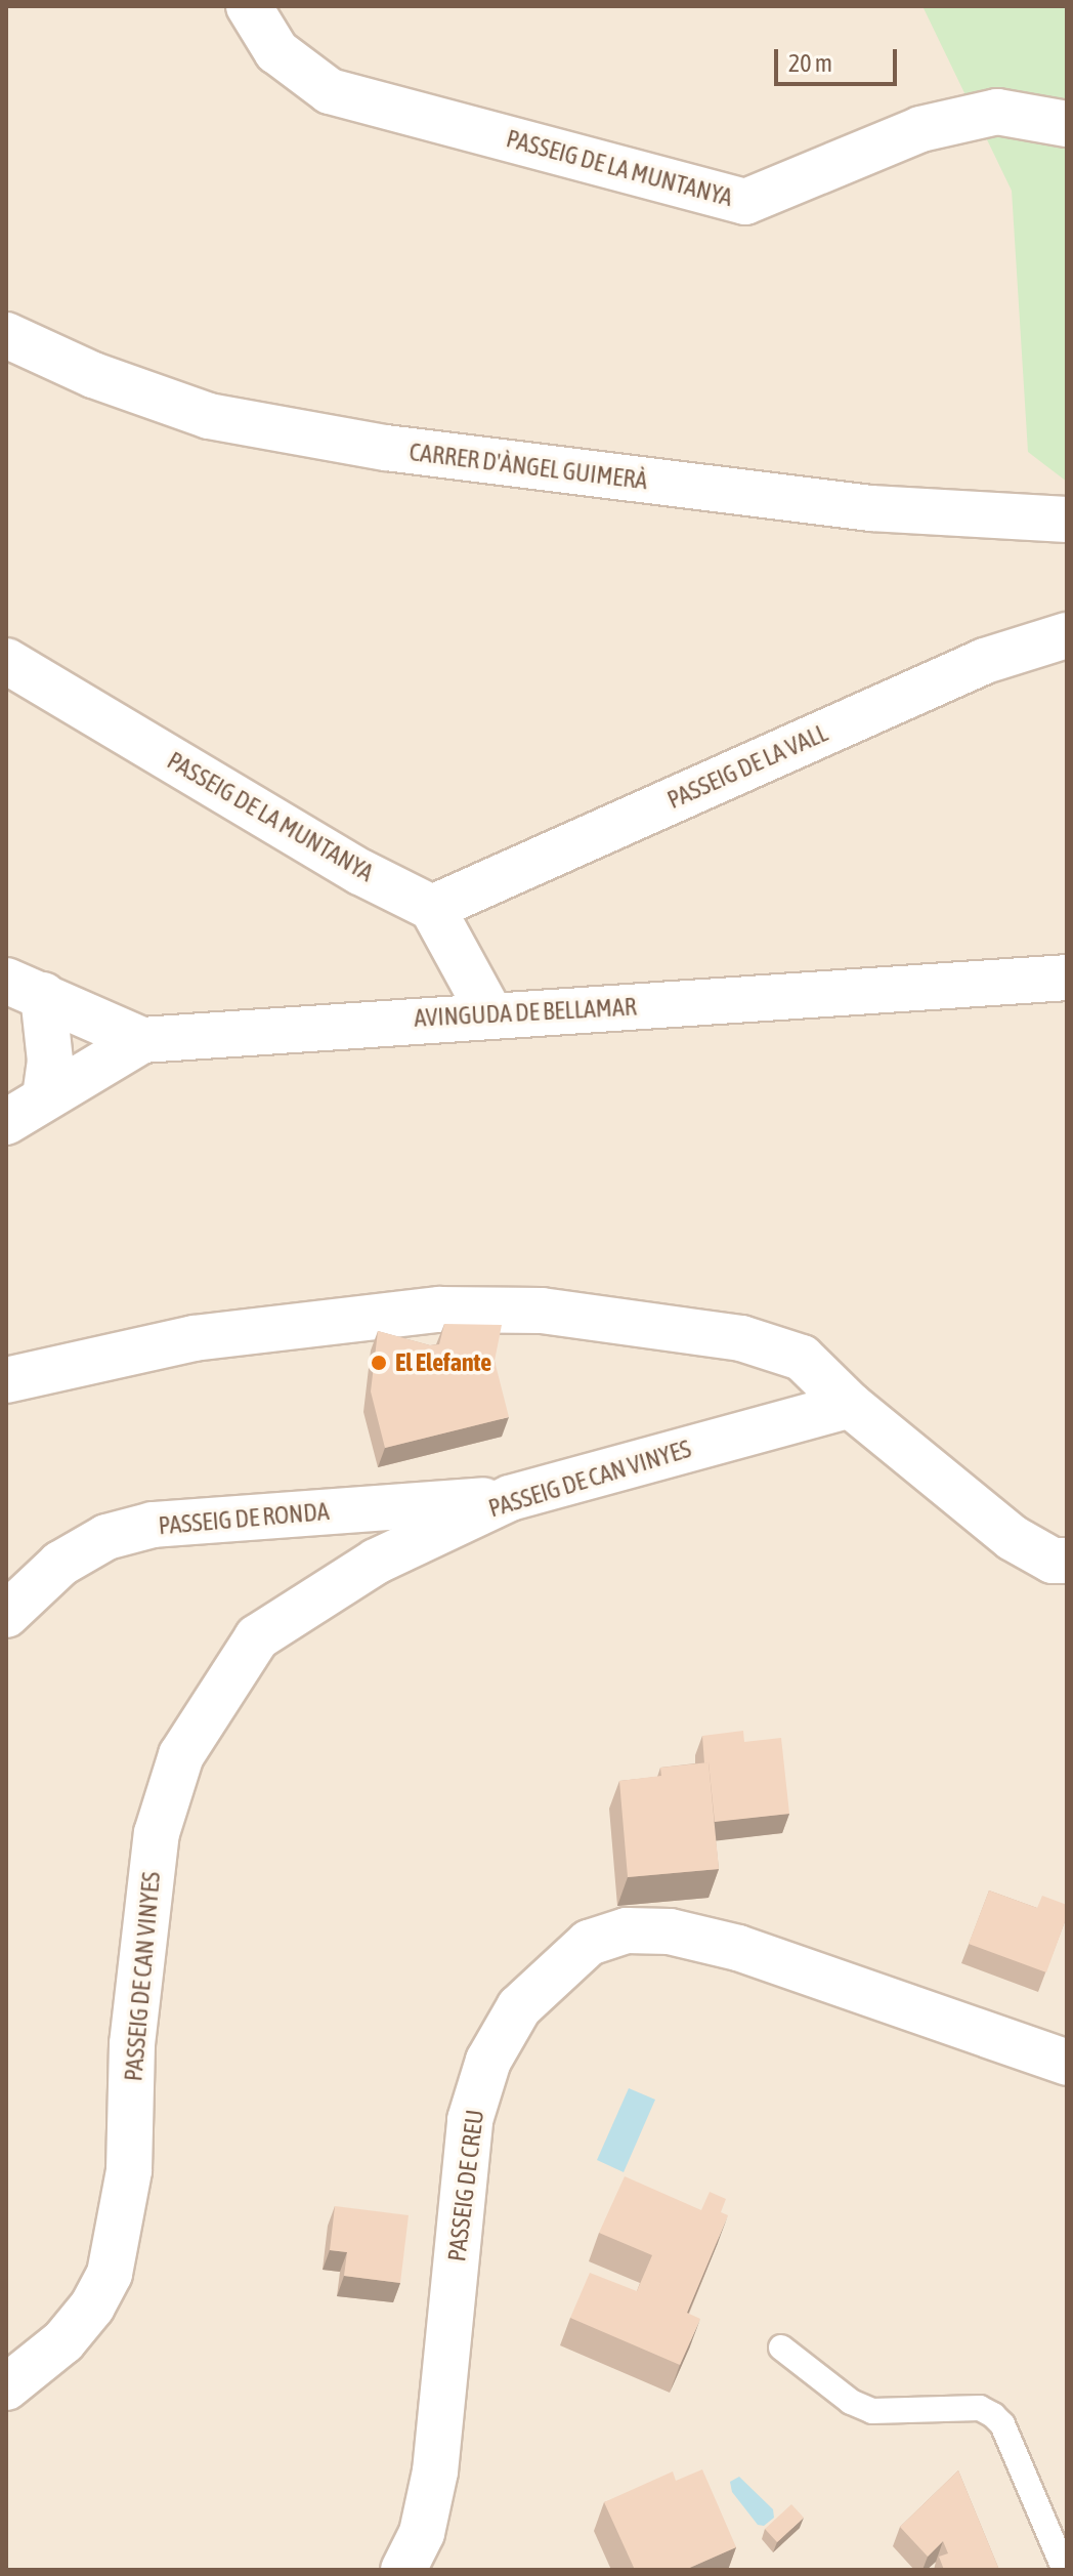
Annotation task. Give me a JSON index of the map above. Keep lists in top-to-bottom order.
{
  "streets": {
    "street": [
      "PASSEIG DE LA MUNTANYA",
      "CARRER D'ÀNGEL GUIMERÀ",
      "PASSEIG DE LA VALL",
      "AVINGUDA DE BELLAMAR",
      "PASSEIG DE CAN VINYES",
      "PASSEIG DE RONDA",
      "PASSEIG DE CREU"
    ]
  },
  "crossings": [
    ["PASSEIG DE LA MUNTANYA", "PASSEIG DE LA VALL"],
    ["PASSEIG DE CAN VINYES", "PASSEIG DE RONDA"]
  ],
  "places": ["El Elefante"],
  "scale_bar": "20 m"
}
